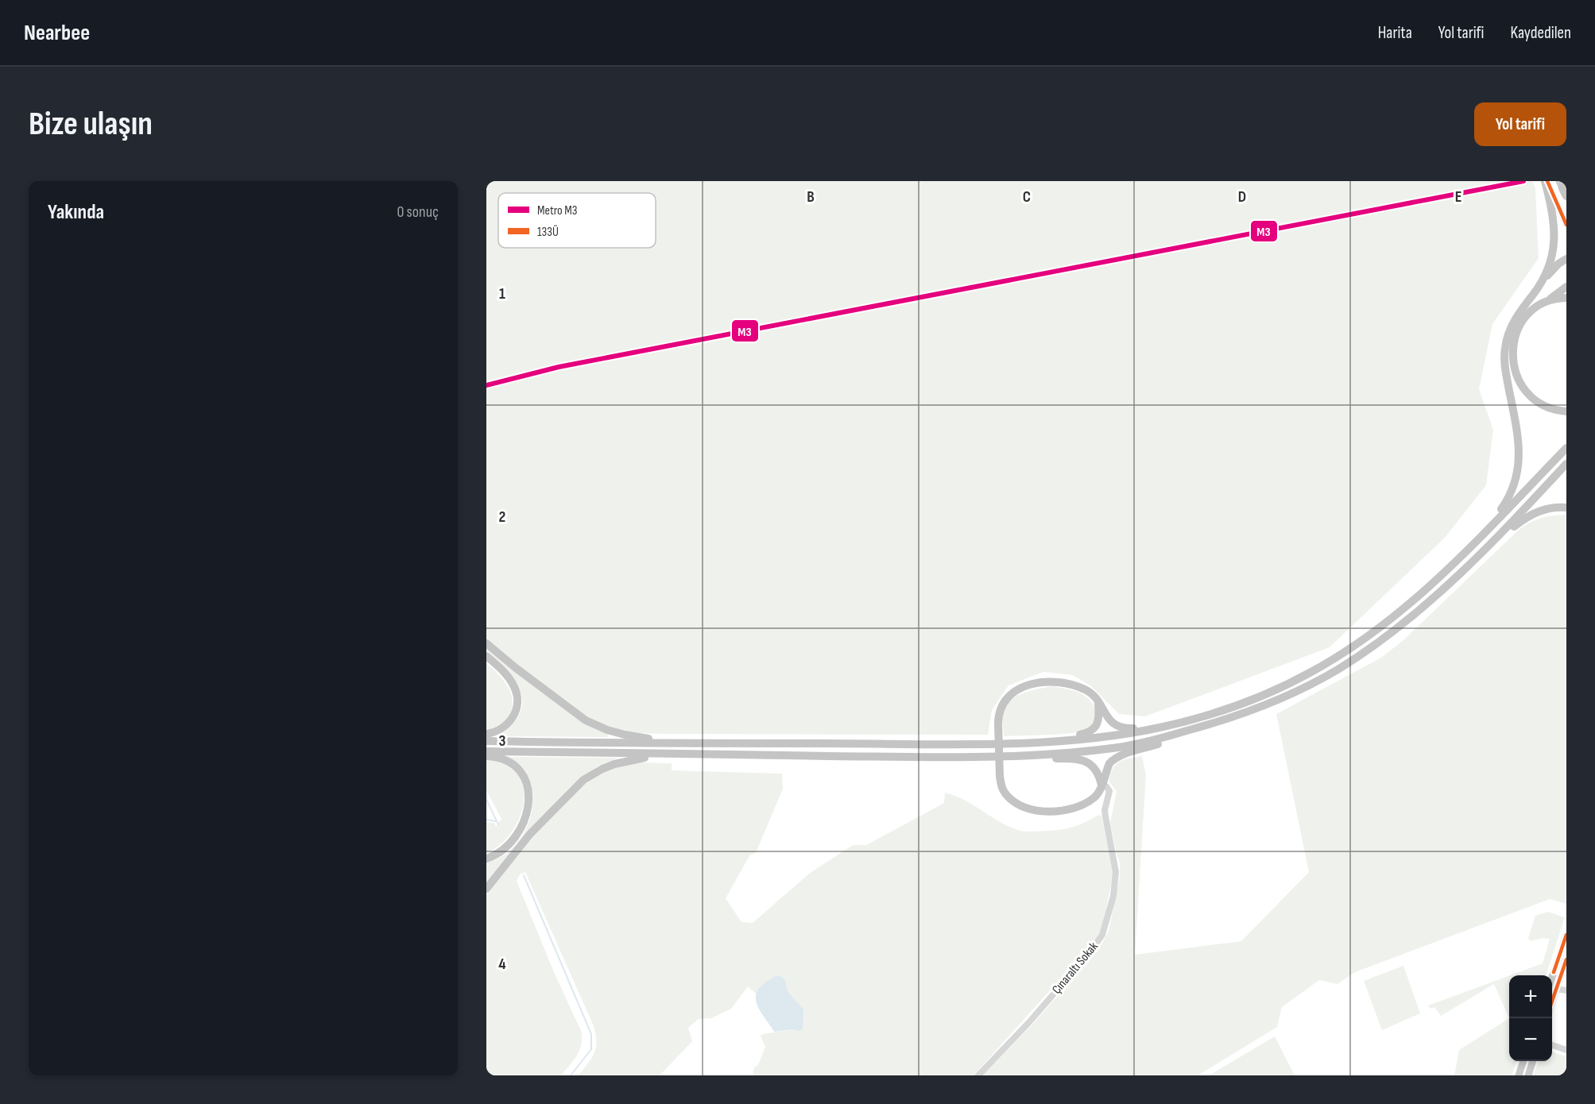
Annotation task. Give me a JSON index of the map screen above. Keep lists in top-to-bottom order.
{
  "streets": {
    "street": ["Çınaraltı Sokak"]
  },
  "lines": ["metro line M3", "transit line 133Ü"],
  "legend": ["Metro M3", "133Ü"],
  "page": {
    "header": "Nearbee",
    "nav": ["Harita", "Yol tarifi", "Kaydedilen"],
    "buttons": "Yol tarifi",
    "title": "Bize ulaşın",
    "heading": ["Yakında", "0 sonuç"],
    "map_buttons": ["+", "−"]
  },
  "grid": {
    "columns": [
      "B",
      "C",
      "D",
      "E"
    ],
    "rows": [
      "1",
      "2",
      "3",
      "4"
    ]
  }
}
